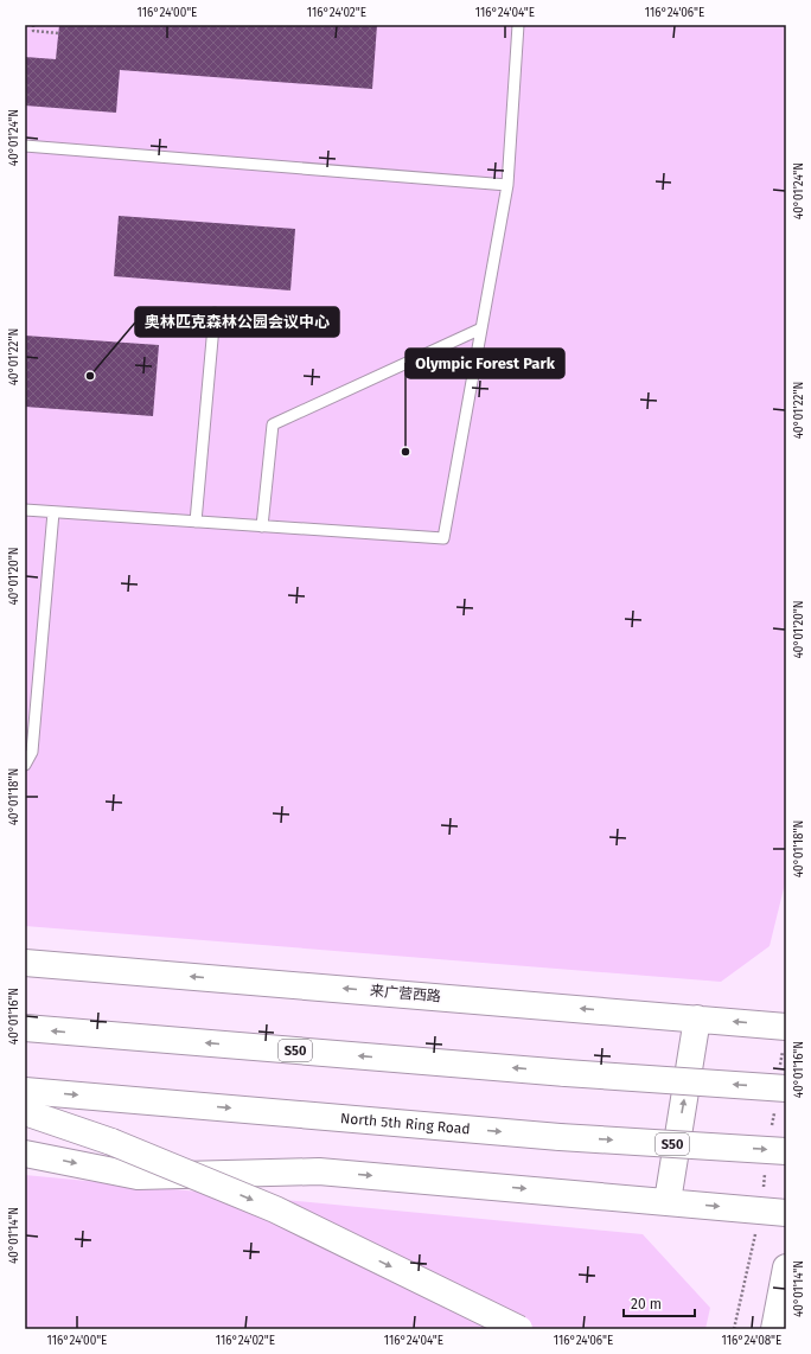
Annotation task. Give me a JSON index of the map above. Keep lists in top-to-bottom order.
{
  "streets": {
    "main road": ["来广营西路", "S50", "North 5th Ring Road"]
  },
  "places": ["奥林匹克森林公园会议中心", "Olympic Forest Park"],
  "scale_bar": "20 m",
  "coordinates": [
    "116°24'00\"E",
    "116°24'02\"E",
    "116°24'04\"E",
    "116°24'06\"E",
    "40°01'24\"N",
    "40°01'22\"N",
    "40°01'20\"N",
    "40°01'18\"N",
    "40°01'16\"N",
    "40°01'14\"N",
    "116°24'08\"E"
  ]
}
